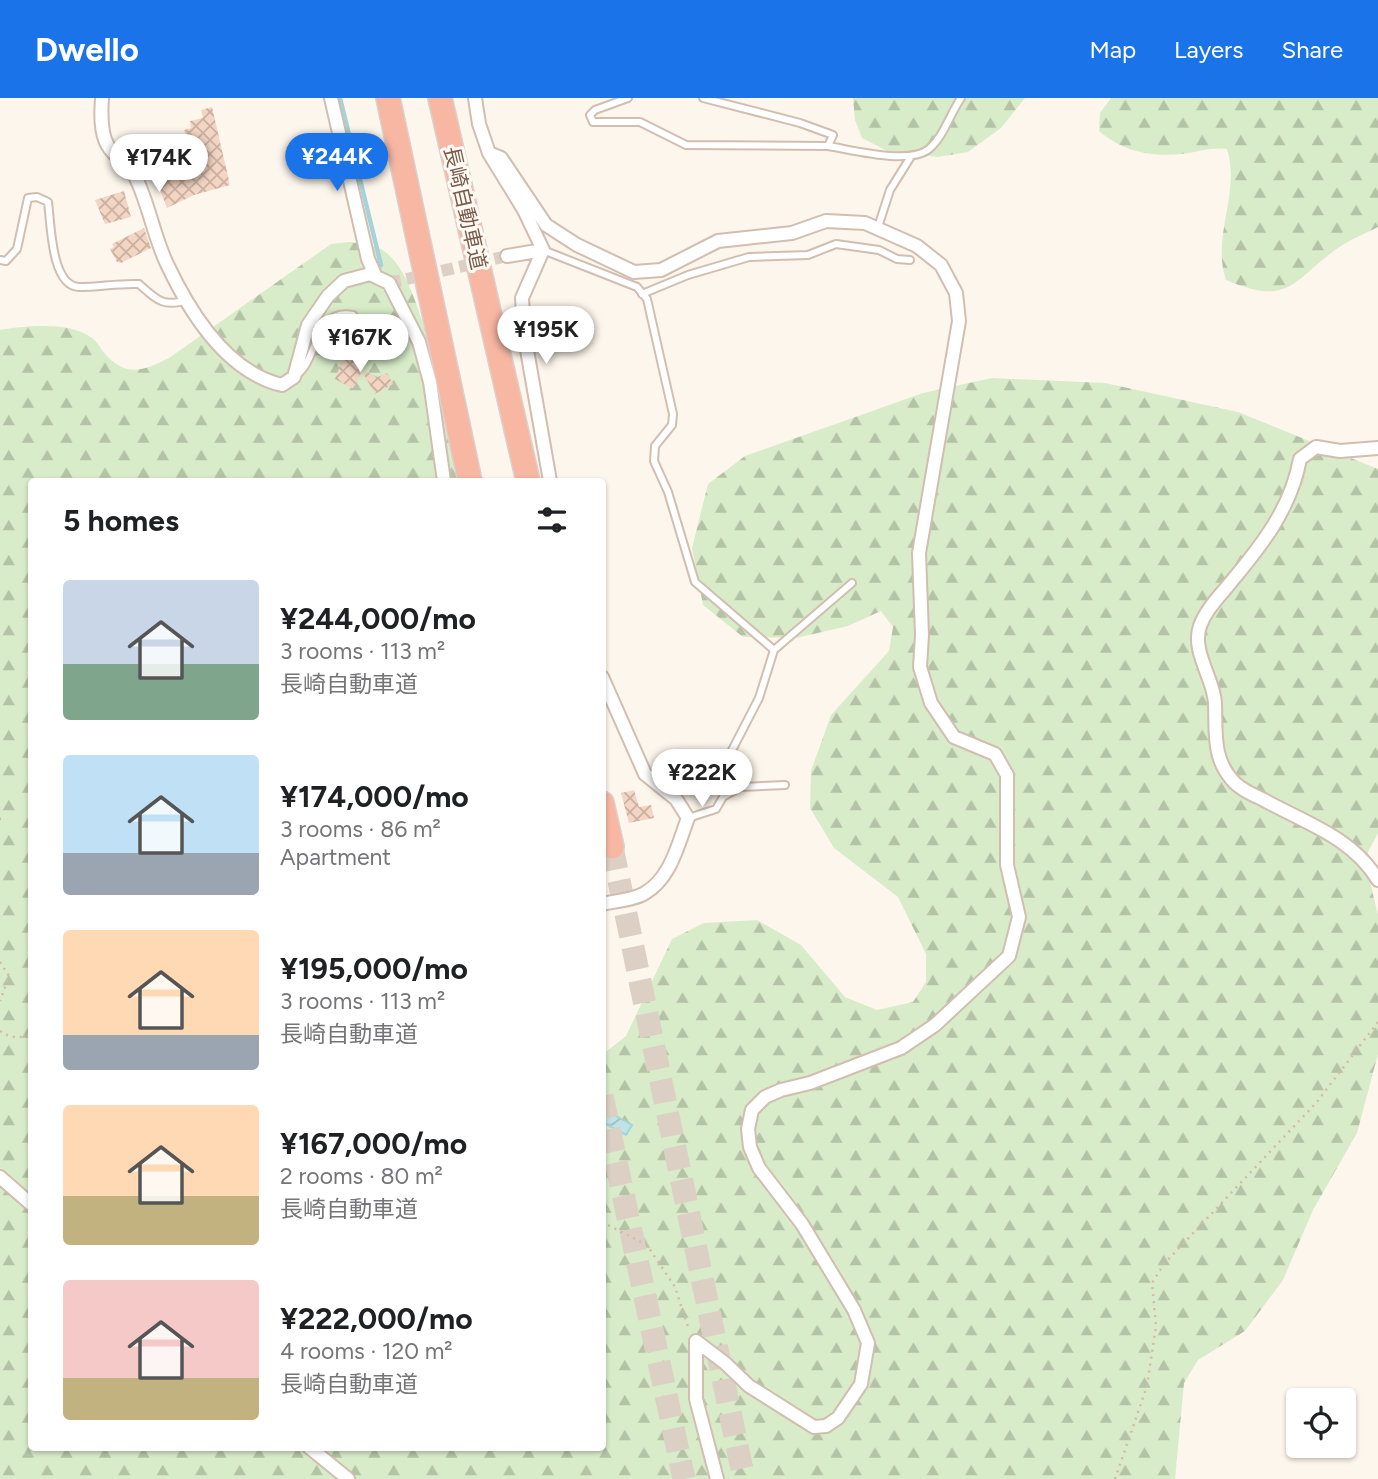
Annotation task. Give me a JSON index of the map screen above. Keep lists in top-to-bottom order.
{
  "streets": {
    "highway": ["長崎自動車道"]
  },
  "page": {
    "header": "Dwello",
    "nav": ["Map", "Layers", "Share"],
    "price": [
      "¥244K",
      "¥174K",
      "¥195K",
      "¥167K",
      "¥222K"
    ],
    "heading": "5 homes",
    "list": [
      {
        "name": "¥244,000/mo",
        "note": "3 rooms · 113 m² · 長崎自動車道"
      },
      {
        "name": "¥174,000/mo",
        "note": "3 rooms · 86 m² · Apartment"
      },
      {
        "name": "¥195,000/mo",
        "note": "3 rooms · 113 m² · 長崎自動車道"
      },
      {
        "name": "¥167,000/mo",
        "note": "2 rooms · 80 m² · 長崎自動車道"
      },
      {
        "name": "¥222,000/mo",
        "note": "4 rooms · 120 m² · 長崎自動車道"
      }
    ]
  }
}
